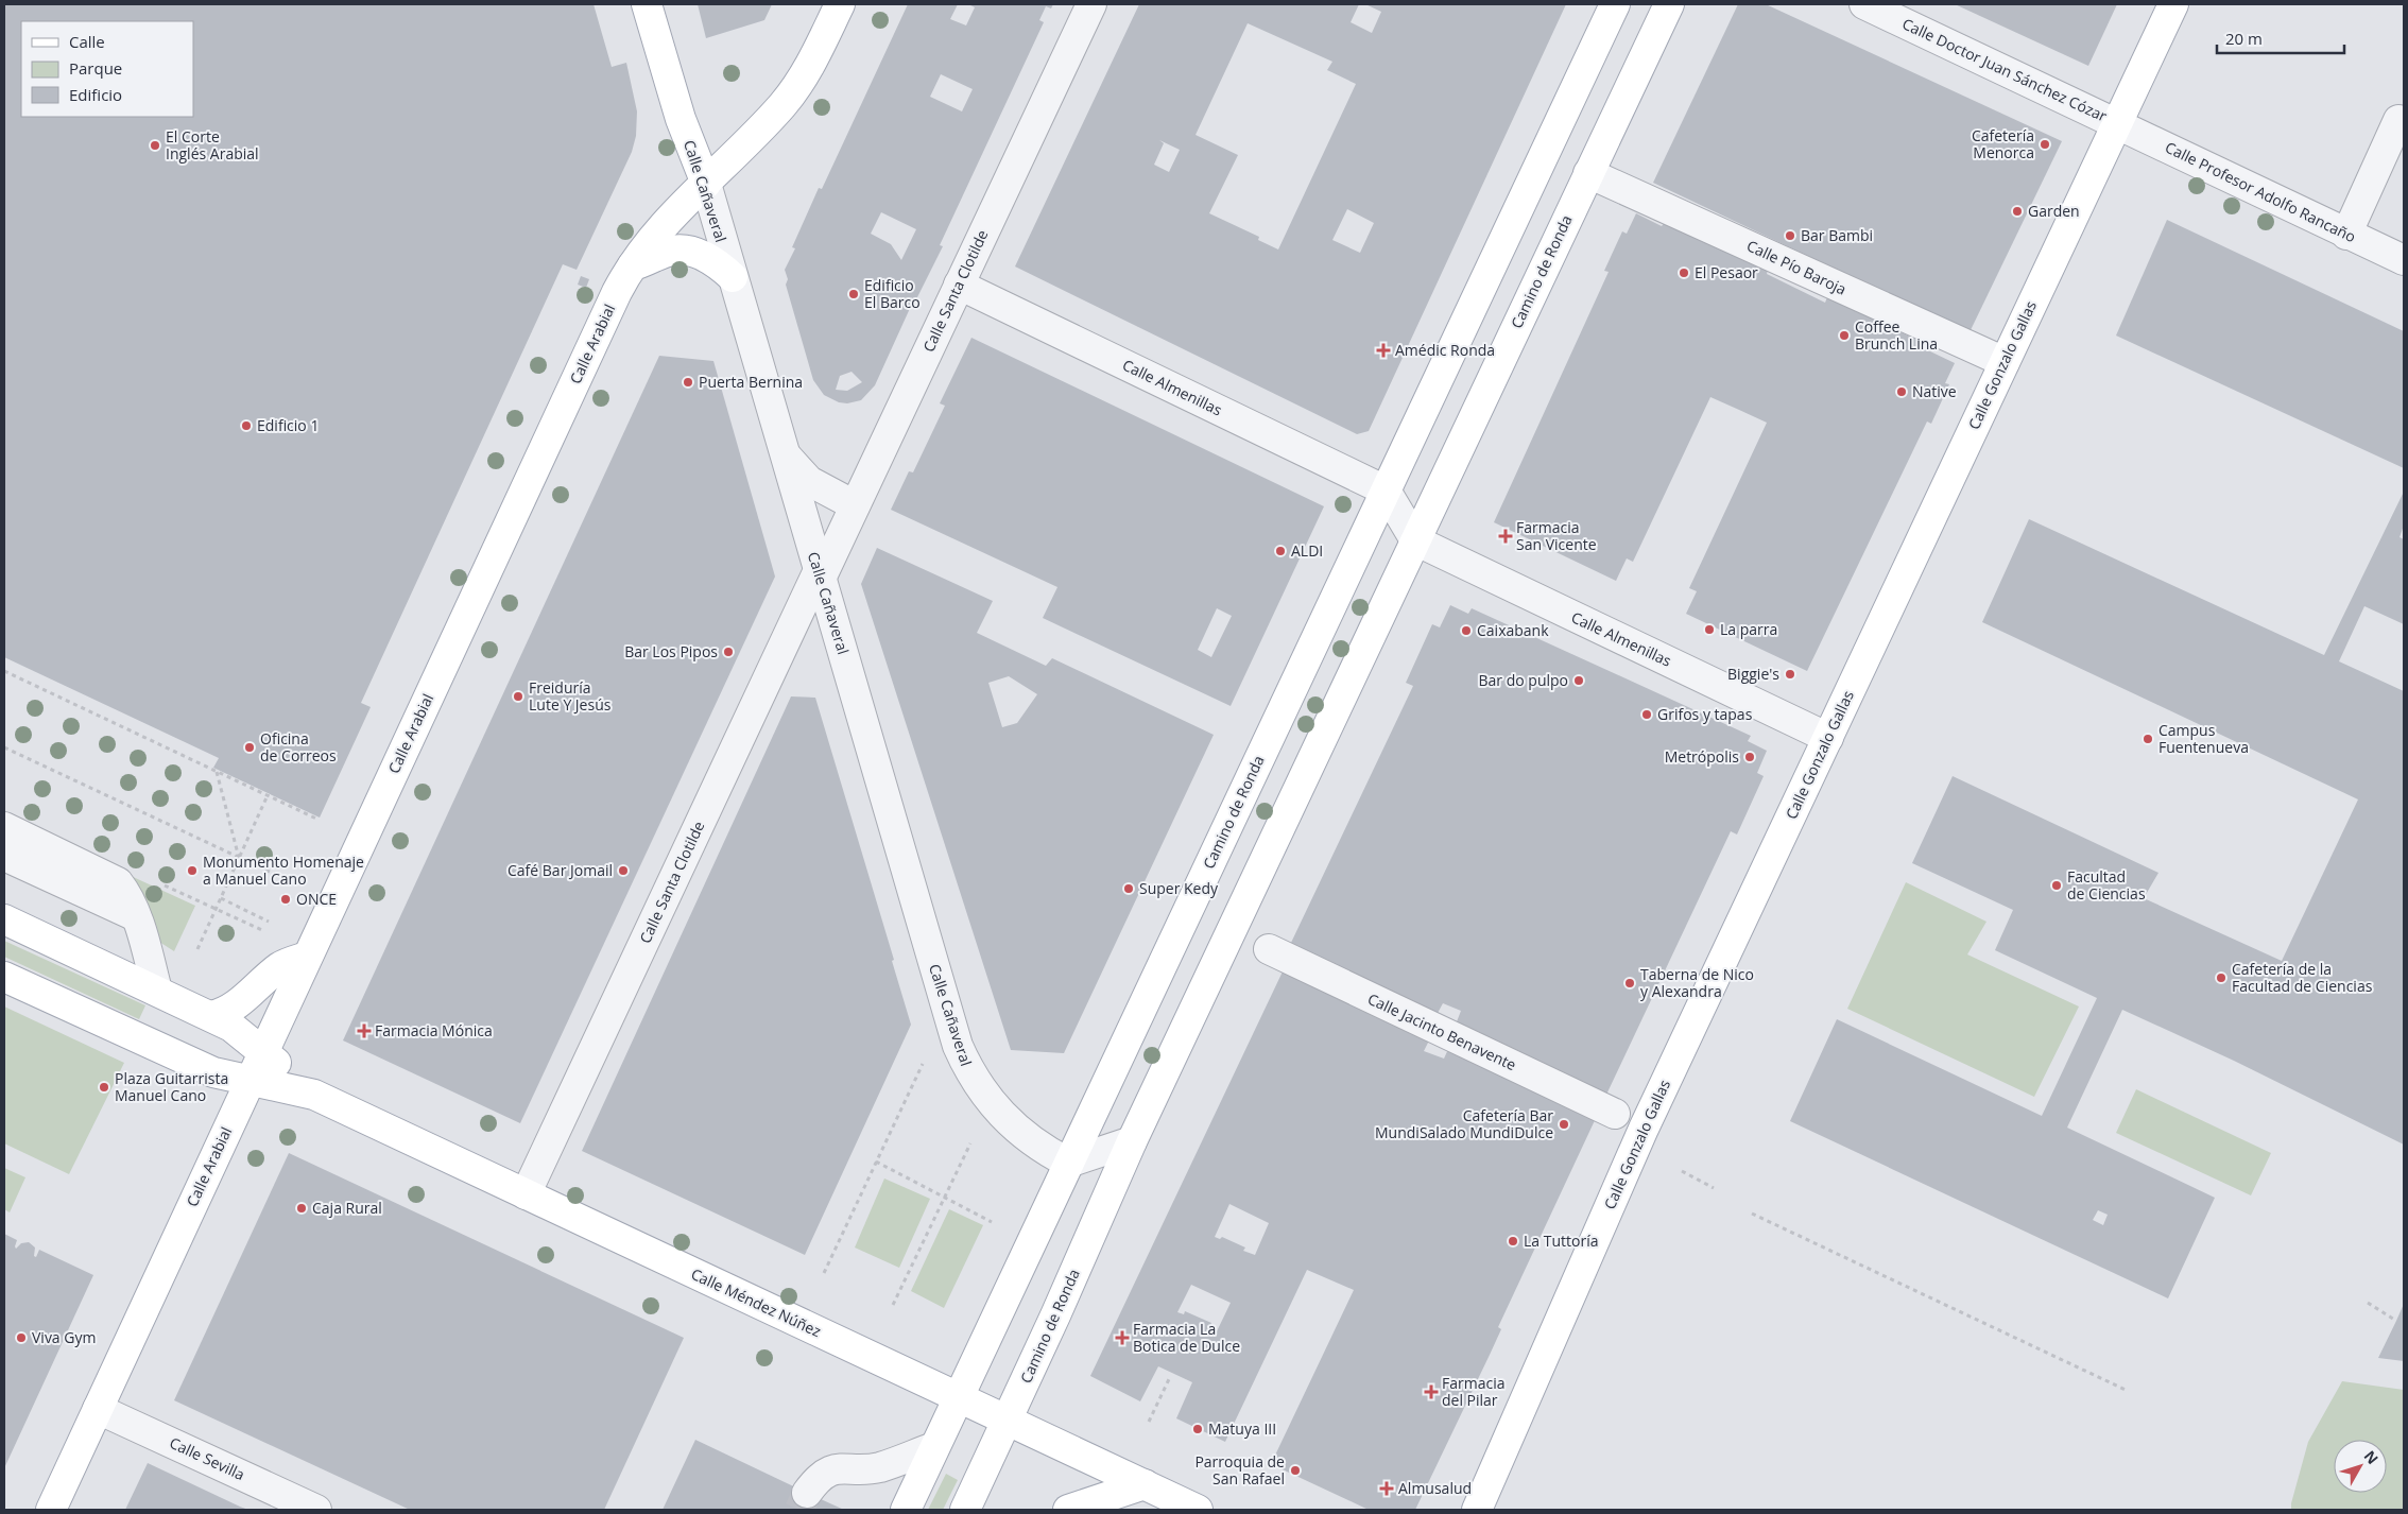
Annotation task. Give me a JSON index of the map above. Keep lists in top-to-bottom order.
{
  "streets": {
    "main road": [
      "Calle Cañaveral",
      "Camino de Ronda",
      "Calle Arabial",
      "Calle Gonzalo Gallas",
      "Calle Méndez Núñez"
    ],
    "street": [
      "Calle Doctor Juan Sánchez Cózar",
      "Calle Profesor Adolfo Rancaño",
      "Calle Pío Baroja",
      "Calle Santa Clotilde",
      "Calle Almenillas",
      "Calle Jacinto Benavente",
      "Calle Sevilla"
    ]
  },
  "crossings": [
    ["Calle Doctor Juan Sánchez Cózar", "Calle Profesor Adolfo Rancaño"],
    ["Calle Doctor Juan Sánchez Cózar", "Calle Gonzalo Gallas"],
    ["Calle Cañaveral", "Camino de Ronda"],
    ["Calle Cañaveral", "Calle Santa Clotilde"],
    ["Calle Cañaveral", "Calle Arabial"],
    ["Calle Profesor Adolfo Rancaño", "Calle Gonzalo Gallas"],
    ["Calle Pío Baroja", "Camino de Ronda"],
    ["Calle Pío Baroja", "Calle Gonzalo Gallas"],
    ["Camino de Ronda", "Calle Almenillas"],
    ["Camino de Ronda", "Calle Méndez Núñez"],
    ["Calle Santa Clotilde", "Calle Almenillas"],
    ["Calle Santa Clotilde", "Calle Méndez Núñez"],
    ["Calle Arabial", "Calle Méndez Núñez"],
    ["Calle Arabial", "Calle Sevilla"],
    ["Calle Gonzalo Gallas", "Calle Almenillas"]
  ],
  "places": {
    "other": [
      "Cafetería Menorca",
      "El Corte Inglés Arabial",
      "Garden",
      "Bar Bambi",
      "El Pesaor",
      "Edificio El Barco",
      "Coffee Brunch Lina",
      "Puerta Bernina",
      "Native",
      "Edificio 1",
      "ALDI",
      "La parra",
      "Caixabank",
      "Bar Los Pipos",
      "Biggie's",
      "Bar do pulpo",
      "Freiduría Lute Y Jesús",
      "Grifos y tapas",
      "Campus Fuentenueva",
      "Oficina de Correos",
      "Metrópolis",
      "Monumento Homenaje a Manuel Cano",
      "Café Bar Jomail",
      "Facultad de Ciencias",
      "Super Kedy",
      "ONCE",
      "Cafetería de la Facultad de Ciencias",
      "Taberna de Nico y Alexandra",
      "Plaza Guitarrista Manuel Cano",
      "Cafetería Bar MundiSalado MundiDulce",
      "Caja Rural",
      "La Tuttoría",
      "Viva Gym",
      "Matuya III",
      "Parroquia de San Rafael"
    ],
    "health": [
      "Amédic Ronda",
      "Farmacia San Vicente",
      "Farmacia Mónica",
      "Farmacia La Botica de Dulce",
      "Farmacia del Pilar",
      "Almusalud"
    ]
  },
  "legend": ["Calle", "Parque", "Edificio"],
  "scale_bar": "20 m",
  "north": "top right"
}
